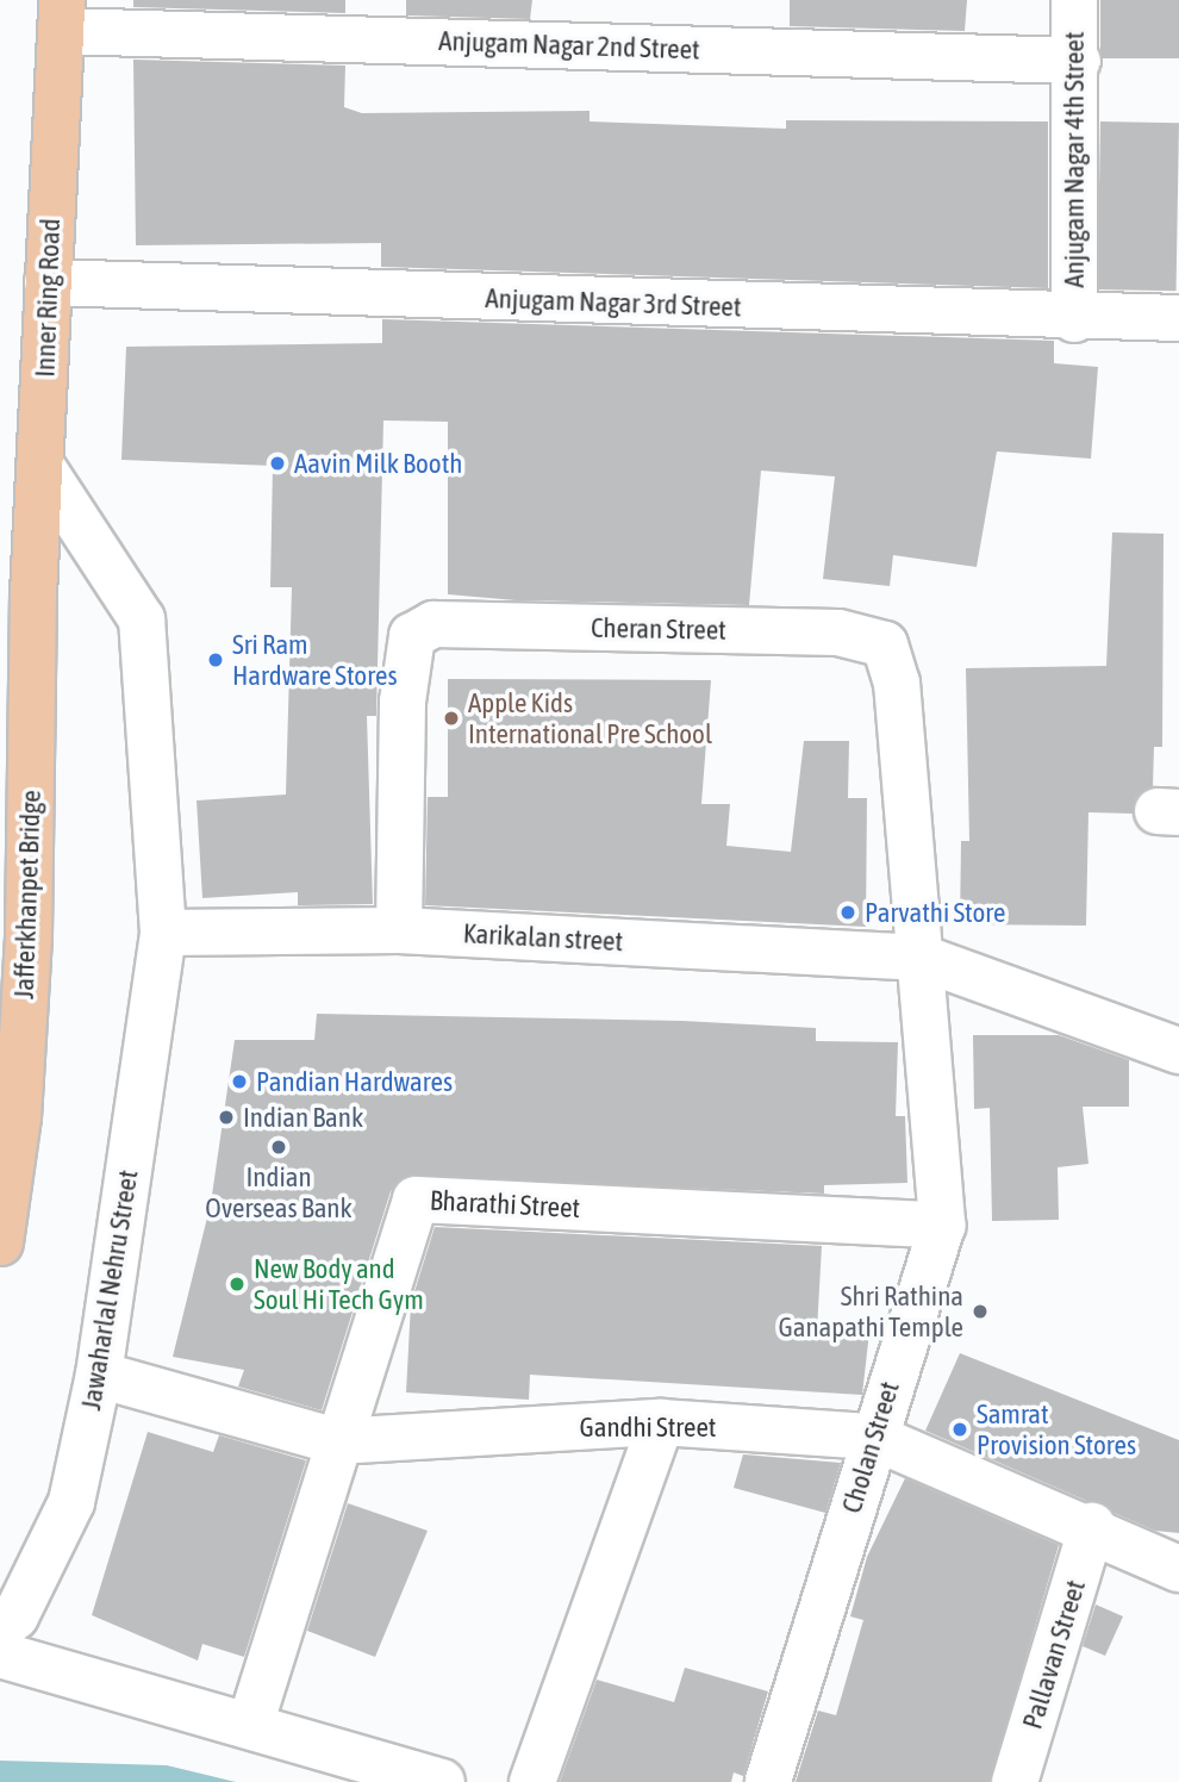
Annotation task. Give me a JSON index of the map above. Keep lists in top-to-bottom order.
{
  "streets": {
    "main road": ["Inner Ring Road", "Jafferkhanpet Bridge"],
    "street": [
      "Anjugam Nagar 2nd Street",
      "Anjugam Nagar 4th Street",
      "Anjugam Nagar 3rd Street",
      "Cheran Street",
      "Karikalan street",
      "Bharathi Street",
      "Jawaharlal Nehru Street",
      "Gandhi Street",
      "Cholan Street",
      "Pallavan Street"
    ]
  },
  "crossings": [
    ["Anjugam Nagar 2nd Street", "Anjugam Nagar 4th Street"],
    ["Anjugam Nagar 2nd Street", "Inner Ring Road"],
    ["Anjugam Nagar 4th Street", "Anjugam Nagar 3rd Street"],
    ["Inner Ring Road", "Anjugam Nagar 3rd Street"],
    ["Inner Ring Road", "Jafferkhanpet Bridge"],
    ["Inner Ring Road", "Jawaharlal Nehru Street"],
    ["Cheran Street", "Karikalan street"],
    ["Cheran Street", "Cholan Street"],
    ["Karikalan street", "Jawaharlal Nehru Street"],
    ["Karikalan street", "Cholan Street"],
    ["Bharathi Street", "Gandhi Street"],
    ["Bharathi Street", "Cholan Street"],
    ["Jawaharlal Nehru Street", "Gandhi Street"],
    ["Gandhi Street", "Cholan Street"],
    ["Gandhi Street", "Pallavan Street"]
  ],
  "places": [
    "Aavin Milk Booth",
    "Sri Ram Hardware Stores",
    "Apple Kids International Pre School",
    "Parvathi Store",
    "Pandian Hardwares",
    "Indian Bank",
    "Indian Overseas Bank",
    "New Body and Soul Hi Tech Gym",
    "Shri Rathina Ganapathi Temple",
    "Samrat Provision Stores"
  ]
}
